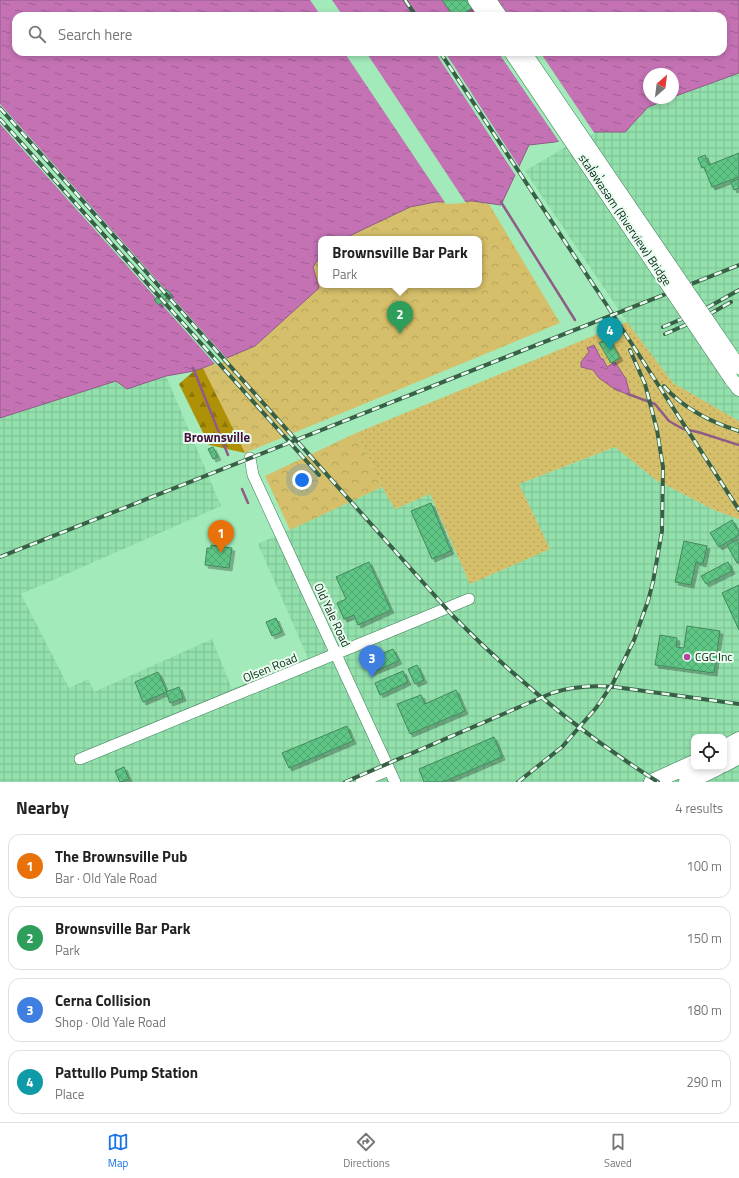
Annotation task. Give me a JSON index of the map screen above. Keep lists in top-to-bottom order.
{
  "streets": {
    "main road": ["stal̕əw̓asəm (Riverview) Bridge"],
    "street": ["Old Yale Road", "Olsen Road"]
  },
  "crossings": [
    ["Old Yale Road", "Olsen Road"]
  ],
  "districts": ["Brownsville"],
  "places": ["CGC Inc"],
  "north": "top right",
  "page": {
    "search": "Search here",
    "popup": ["Brownsville Bar Park", "Park"],
    "pins": [
      "2",
      "4",
      "1",
      "3"
    ],
    "heading": ["Nearby", "4 results"],
    "list": [
      {
        "mark": "1",
        "name": "The Brownsville Pub",
        "note": "Bar · Old Yale Road",
        "value": "100 m"
      },
      {
        "mark": "2",
        "name": "Brownsville Bar Park",
        "note": "Park",
        "value": "150 m"
      },
      {
        "mark": "3",
        "name": "Cerna Collision",
        "note": "Shop · Old Yale Road",
        "value": "180 m"
      },
      {
        "mark": "4",
        "name": "Pattullo Pump Station",
        "note": "Place",
        "value": "290 m"
      }
    ],
    "nav": ["Map", "Directions", "Saved"]
  }
}
